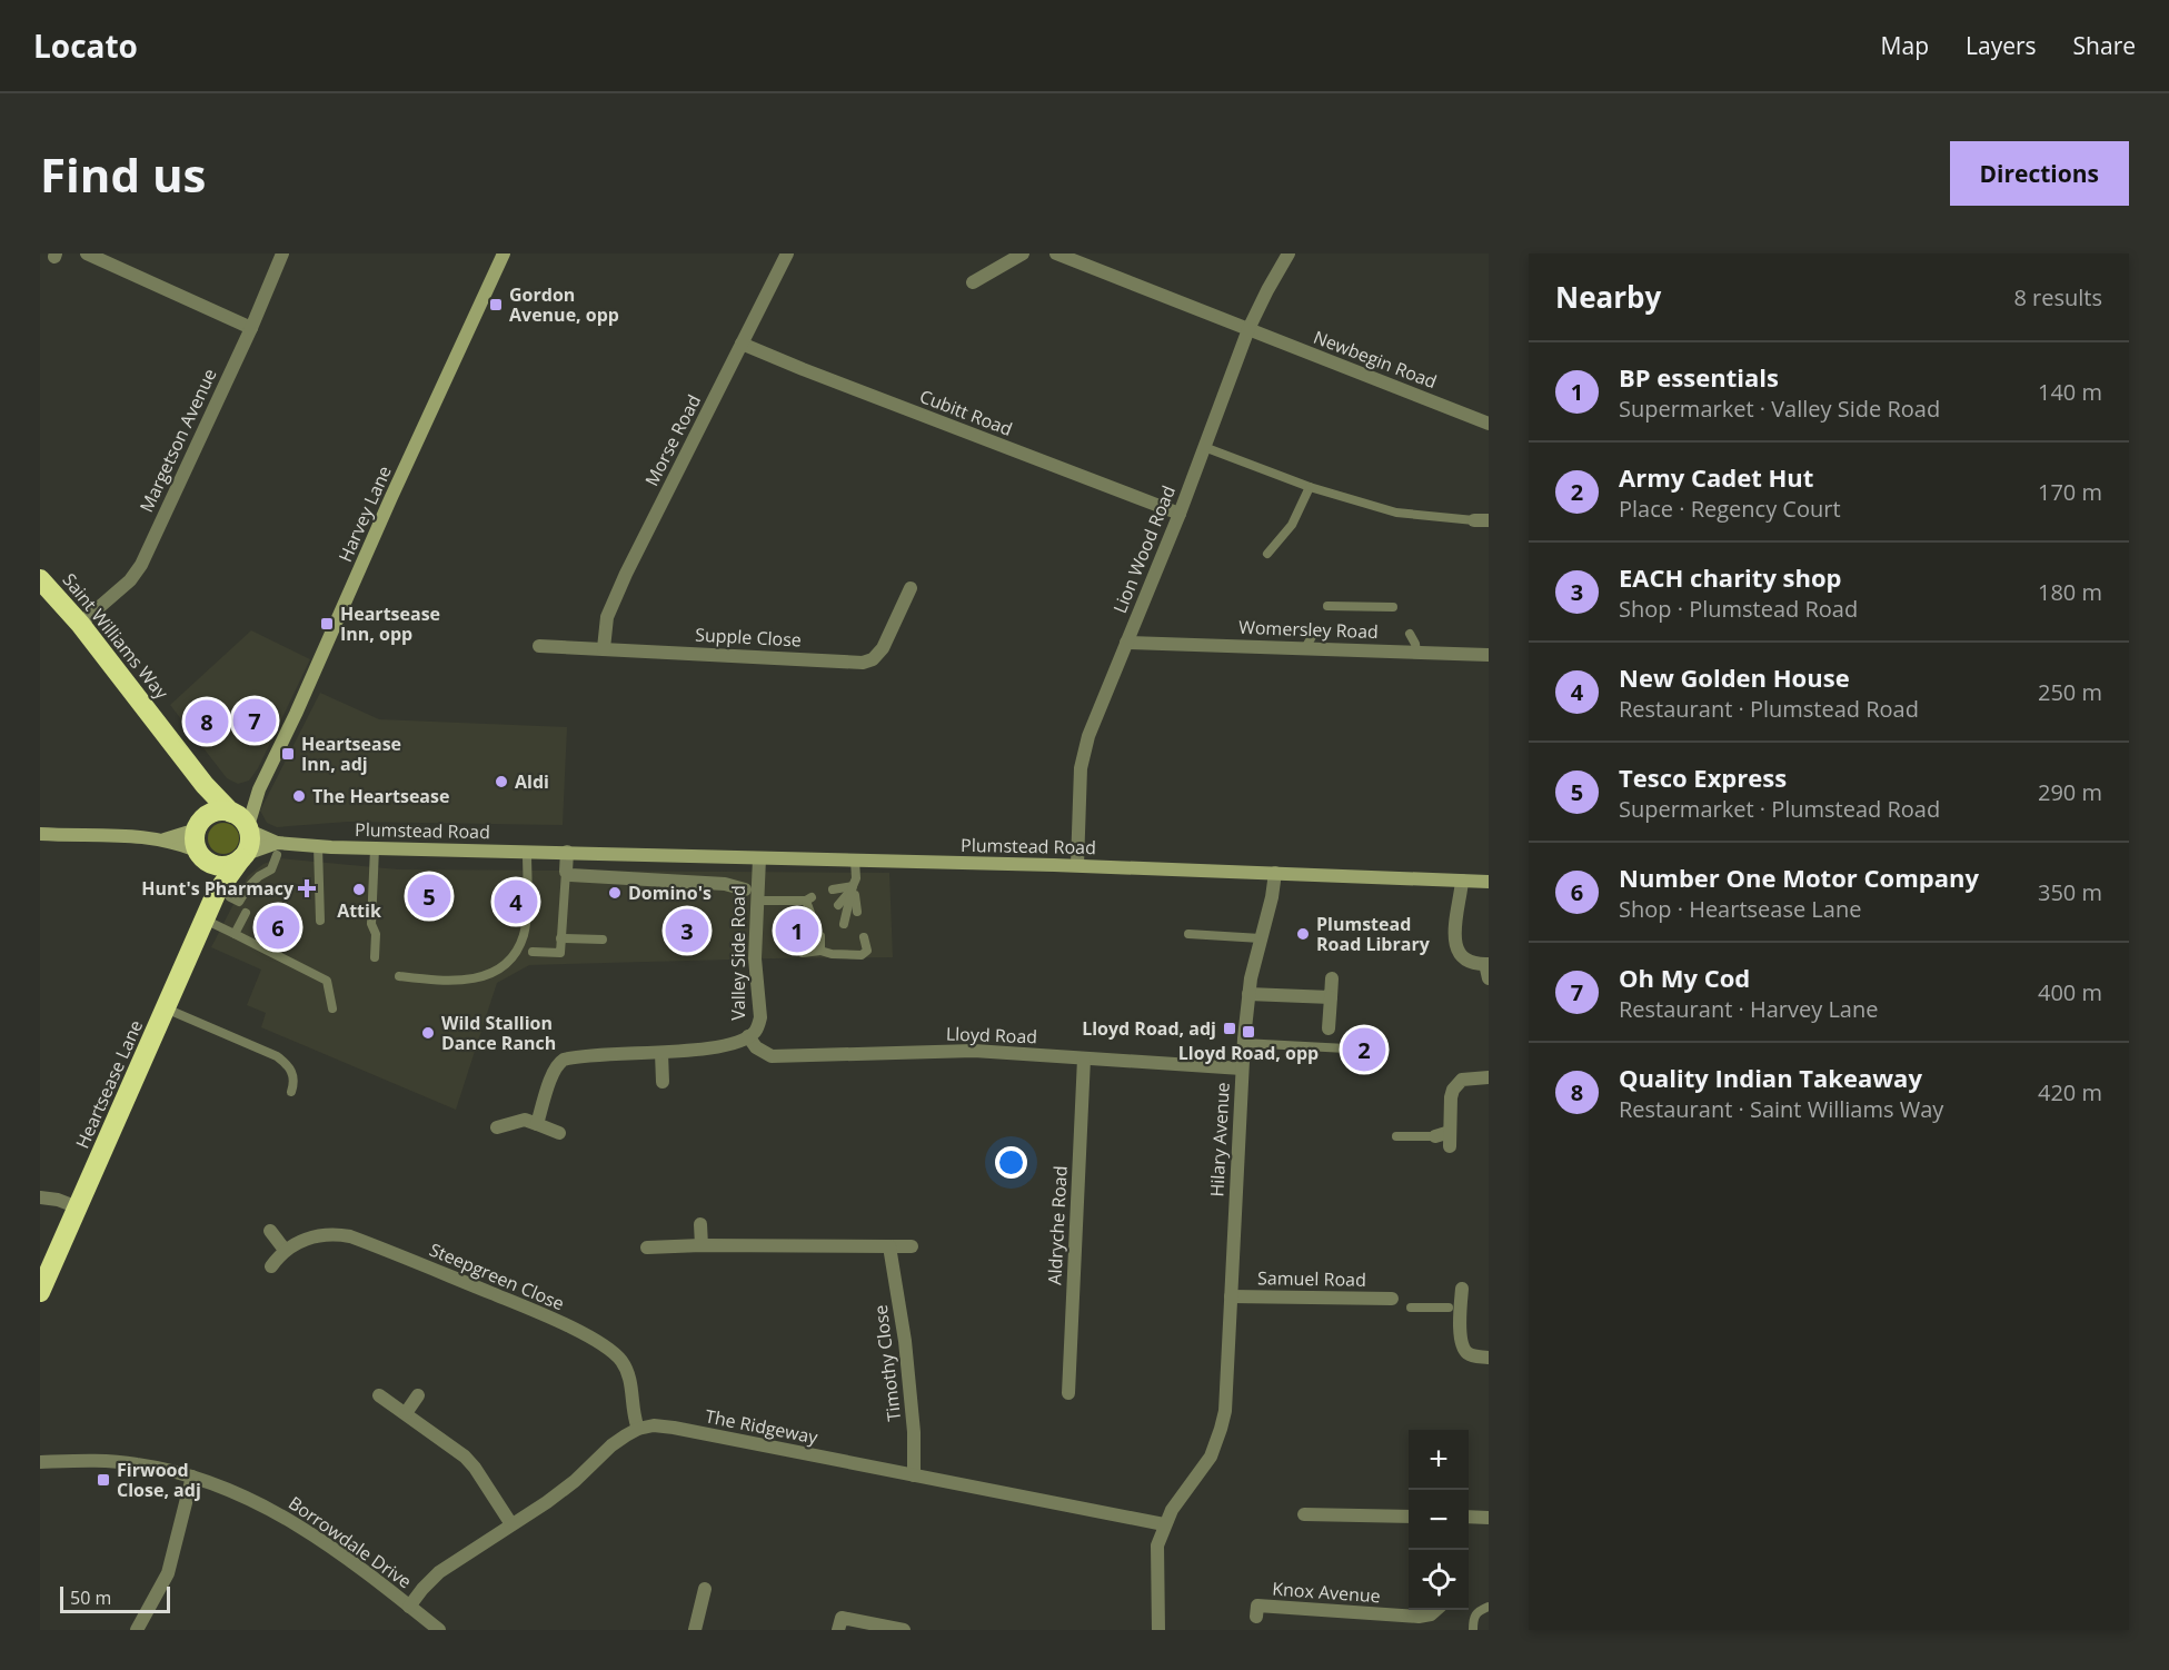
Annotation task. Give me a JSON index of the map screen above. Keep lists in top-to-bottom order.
{
  "streets": {
    "highway": ["Saint Williams Way", "Heartsease Lane"],
    "main road": ["Harvey Lane", "Plumstead Road"],
    "street": [
      "Newbegin Road",
      "Cubitt Road",
      "Margetson Avenue",
      "Morse Road",
      "Lion Wood Road",
      "Womersley Road",
      "Supple Close",
      "Valley Side Road",
      "Lloyd Road",
      "Hilary Avenue",
      "Aldryche Road",
      "Steepgreen Close",
      "Samuel Road",
      "Timothy Close",
      "The Ridgeway",
      "Borrowdale Drive",
      "Knox Avenue"
    ]
  },
  "crossings": [
    ["Newbegin Road", "Lion Wood Road"],
    ["Cubitt Road", "Morse Road"],
    ["Cubitt Road", "Lion Wood Road"],
    ["Margetson Avenue", "Saint Williams Way"],
    ["Morse Road", "Supple Close"],
    ["Harvey Lane", "Saint Williams Way"],
    ["Harvey Lane", "Plumstead Road"],
    ["Harvey Lane", "Heartsease Lane"],
    ["Lion Wood Road", "Womersley Road"],
    ["Lion Wood Road", "Plumstead Road"],
    ["Saint Williams Way", "Plumstead Road"],
    ["Saint Williams Way", "Heartsease Lane"],
    ["Plumstead Road", "Valley Side Road"],
    ["Plumstead Road", "Heartsease Lane"],
    ["Plumstead Road", "Hilary Avenue"],
    ["Valley Side Road", "Lloyd Road"],
    ["Lloyd Road", "Hilary Avenue"],
    ["Lloyd Road", "Aldryche Road"],
    ["Hilary Avenue", "Samuel Road"],
    ["Hilary Avenue", "The Ridgeway"],
    ["Steepgreen Close", "The Ridgeway"],
    ["Timothy Close", "The Ridgeway"]
  ],
  "places": {
    "transit": [
      "Gordon Avenue, opp",
      "Heartsease Inn, opp",
      "Heartsease Inn, adj",
      "Lloyd Road, adj",
      "Lloyd Road, opp",
      "Firwood Close, adj"
    ],
    "other": [
      "Aldi",
      "The Heartsease",
      "Attik",
      "Domino's",
      "Plumstead Road Library",
      "Wild Stallion Dance Ranch"
    ],
    "health": ["Hunt's Pharmacy"]
  },
  "scale_bar": "50 m",
  "page": {
    "header": "Locato",
    "nav": ["Map", "Layers", "Share"],
    "buttons": "Directions",
    "title": "Find us",
    "heading": ["Nearby", "8 results"],
    "list": [
      {
        "mark": "1",
        "name": "BP essentials",
        "note": "Supermarket · Valley Side Road",
        "value": "140 m"
      },
      {
        "mark": "2",
        "name": "Army Cadet Hut",
        "note": "Place · Regency Court",
        "value": "170 m"
      },
      {
        "mark": "3",
        "name": "EACH charity shop",
        "note": "Shop · Plumstead Road",
        "value": "180 m"
      },
      {
        "mark": "4",
        "name": "New Golden House",
        "note": "Restaurant · Plumstead Road",
        "value": "250 m"
      },
      {
        "mark": "5",
        "name": "Tesco Express",
        "note": "Supermarket · Plumstead Road",
        "value": "290 m"
      },
      {
        "mark": "6",
        "name": "Number One Motor Company",
        "note": "Shop · Heartsease Lane",
        "value": "350 m"
      },
      {
        "mark": "7",
        "name": "Oh My Cod",
        "note": "Restaurant · Harvey Lane",
        "value": "400 m"
      },
      {
        "mark": "8",
        "name": "Quality Indian Takeaway",
        "note": "Restaurant · Saint Williams Way",
        "value": "420 m"
      }
    ],
    "pins": [
      "7",
      "8",
      "5",
      "4",
      "6",
      "1",
      "3",
      "2"
    ],
    "map_buttons": ["+", "−"],
    "scale": "50 m"
  }
}
